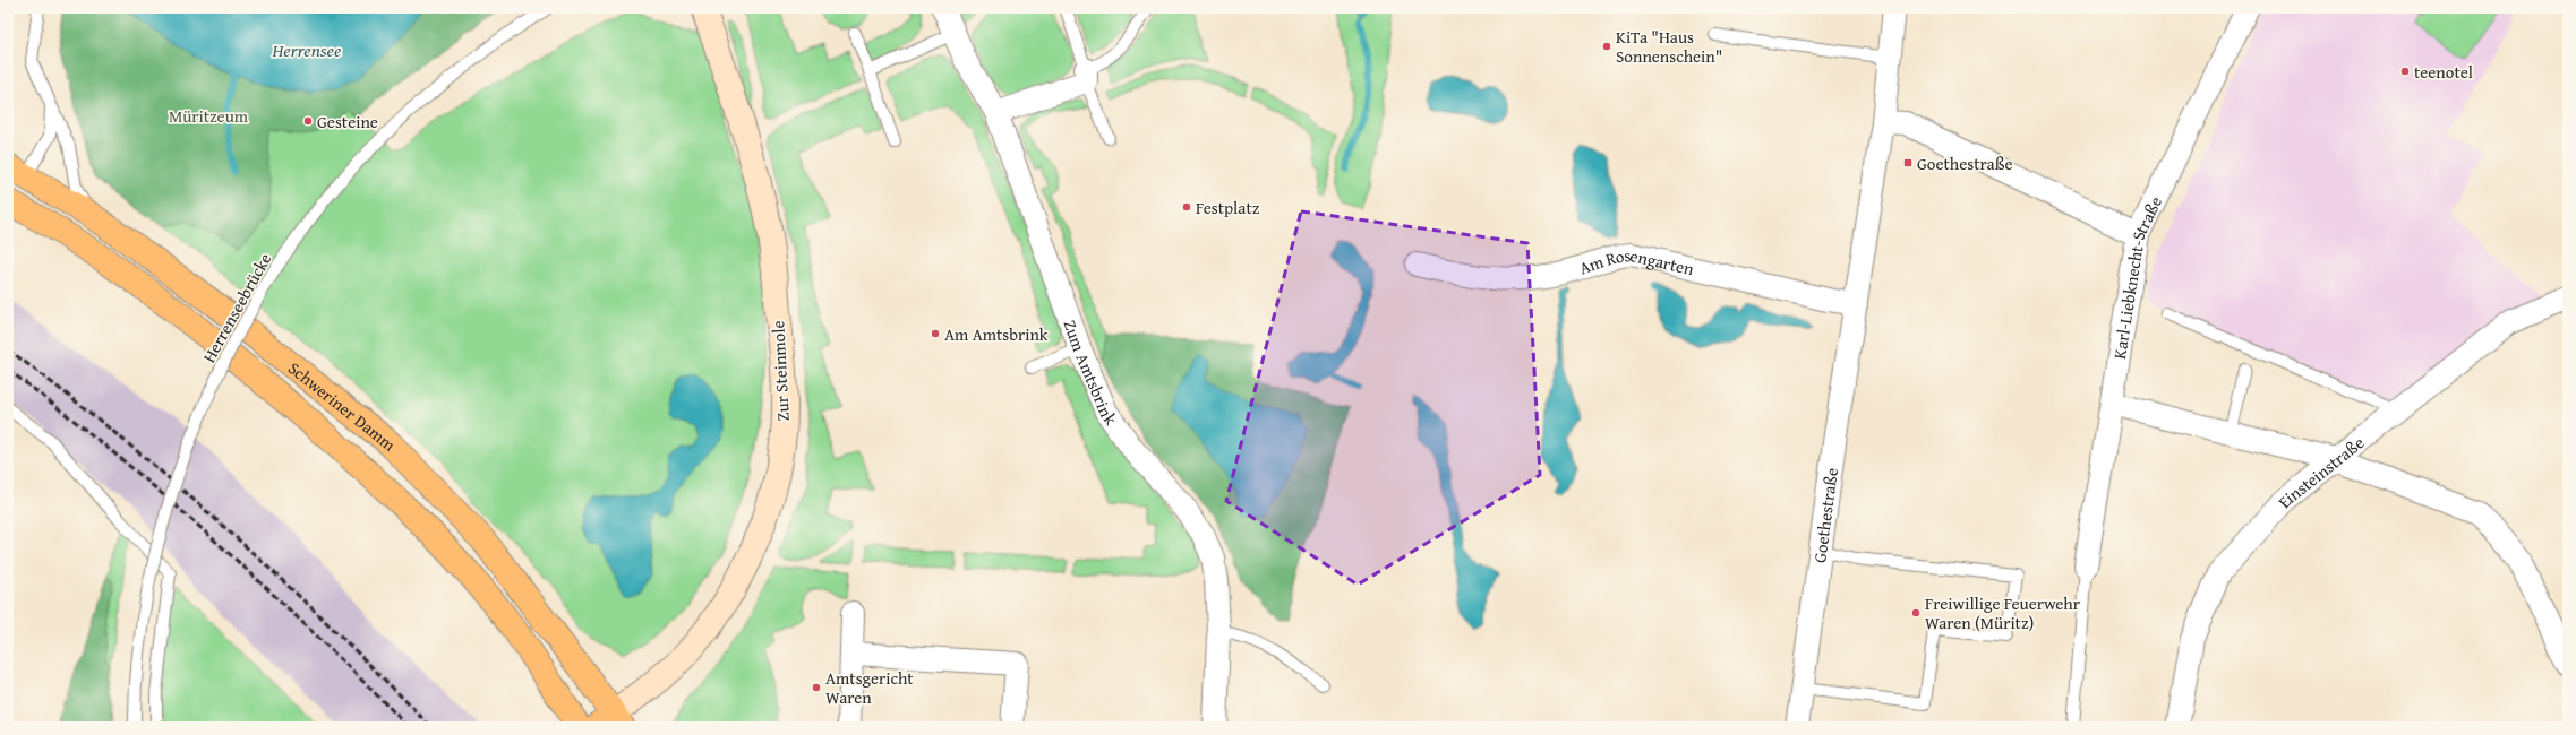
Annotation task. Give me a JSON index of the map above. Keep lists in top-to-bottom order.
{
  "streets": {
    "main road": ["Schweriner Damm"],
    "street": [
      "Am Rosengarten",
      "Karl-Liebknecht-Straße",
      "Zur Steinmole",
      "Zum Amtsbrink",
      "Einsteinstraße",
      "Goethestraße"
    ],
    "lane": ["Herrenseebrücke"]
  },
  "crossings": [
    ["Am Rosengarten", "Goethestraße"],
    ["Zur Steinmole", "Schweriner Damm"]
  ],
  "water": ["Herrensee"],
  "parks": ["Müritzeum"],
  "places": {
    "other": [
      "KiTa \"Haus Sonnenschein\"",
      "teenotel",
      "Gesteine",
      "Festplatz",
      "Am Amtsbrink",
      "Freiwillige Feuerwehr Waren (Müritz)",
      "Amtsgericht Waren"
    ],
    "transit": ["Goethestraße"]
  }
}
